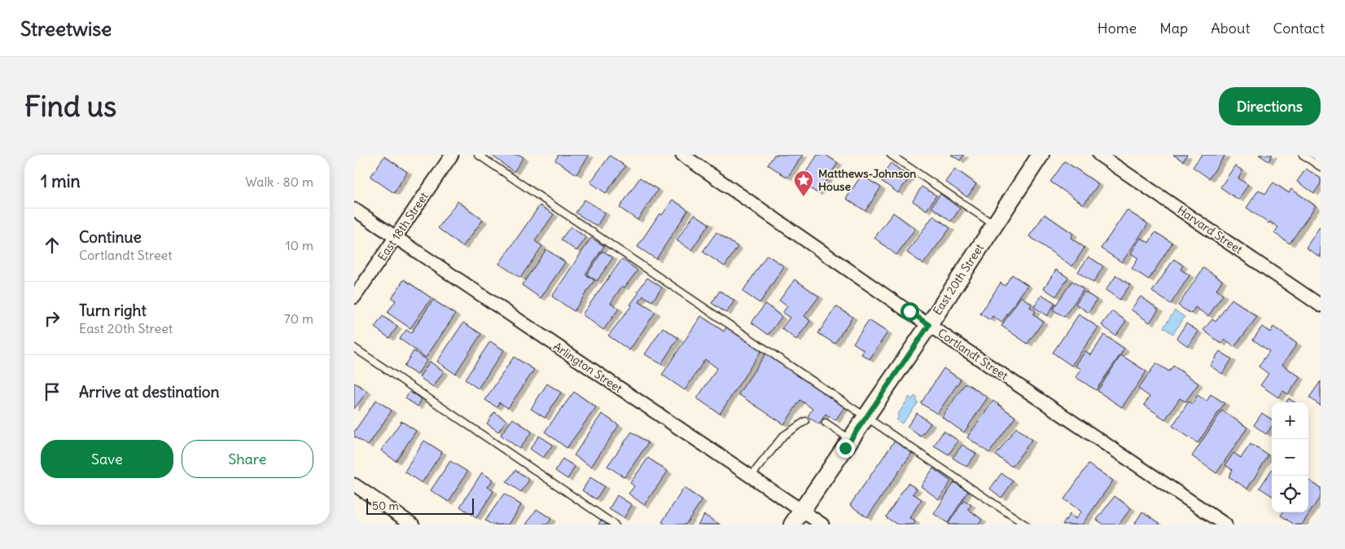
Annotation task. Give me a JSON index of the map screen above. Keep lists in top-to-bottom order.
{
  "streets": {
    "main road": ["East 20th Street"],
    "street": [
      "East 18th Street",
      "Harvard Street",
      "Cortlandt Street",
      "Arlington Street"
    ]
  },
  "crossings": [
    ["East 18th Street", "Arlington Street"],
    ["East 20th Street", "Cortlandt Street"],
    ["East 20th Street", "Arlington Street"]
  ],
  "places": {
    "place": ["Matthews-Johnson House"]
  },
  "scale_bar": "50 m",
  "page": {
    "header": "Streetwise",
    "nav": [
      "Home",
      "Map",
      "About",
      "Contact"
    ],
    "buttons": [
      "Directions",
      ["Save", "Share"]
    ],
    "title": "Find us",
    "heading": ["1 min", "Walk · 80 m"],
    "list": [
      ["Continue", "Cortlandt Street", "10 m"],
      ["Turn right", "East 20th Street", "70 m"],
      "Arrive at destination"
    ],
    "map_buttons": ["+", "−"],
    "scale": "50 m"
  }
}
